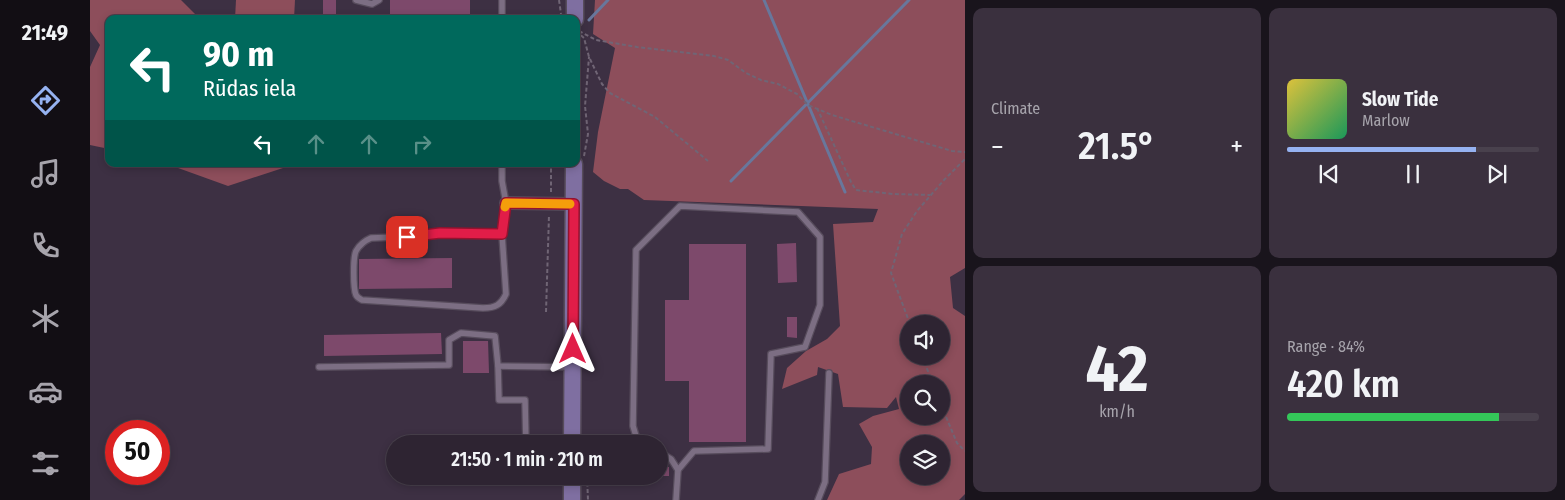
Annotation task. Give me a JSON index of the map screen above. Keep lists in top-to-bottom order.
{
  "page": {
    "tabs": "21:49",
    "tile": [
      "Climate",
      ["42", "km/h"],
      ["Range · 84%", "420 km"]
    ],
    "turn": ["90 m", "Rūdas iela"],
    "song": ["Slow Tide", "Marlow"],
    "heat": ["−", "21.5°", "+"],
    "limit": "50",
    "trip": "21:50 · 1 min · 210 m"
  }
}
